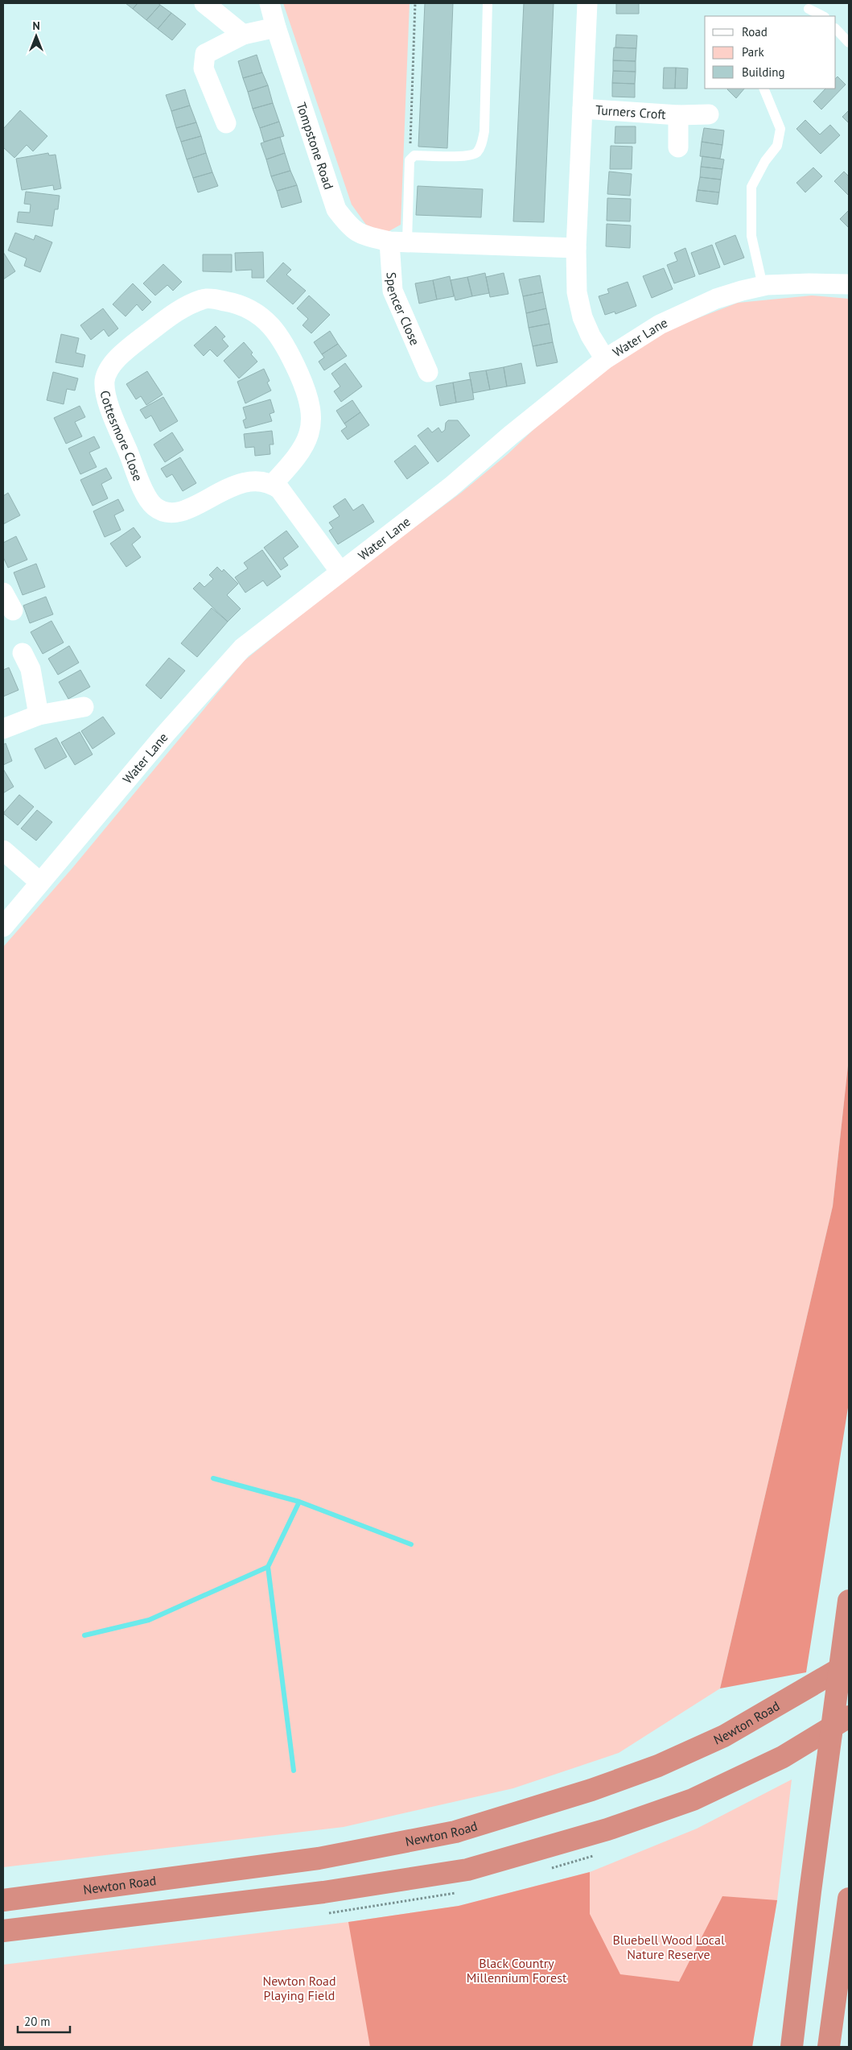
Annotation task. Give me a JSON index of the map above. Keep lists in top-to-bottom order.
{
  "streets": {
    "highway": ["Newton Road"],
    "street": [
      "Turners Croft",
      "Tompstone Road",
      "Spencer Close",
      "Water Lane",
      "Cottesmore Close"
    ]
  },
  "crossings": [
    ["Tompstone Road", "Spencer Close"]
  ],
  "parks": ["Bluebell Wood Local Nature Reserve", "Black Country Millennium Forest", "Newton Road Playing Field"],
  "legend": ["Road", "Park", "Building"],
  "scale_bar": "20 m",
  "north": "top"
}
